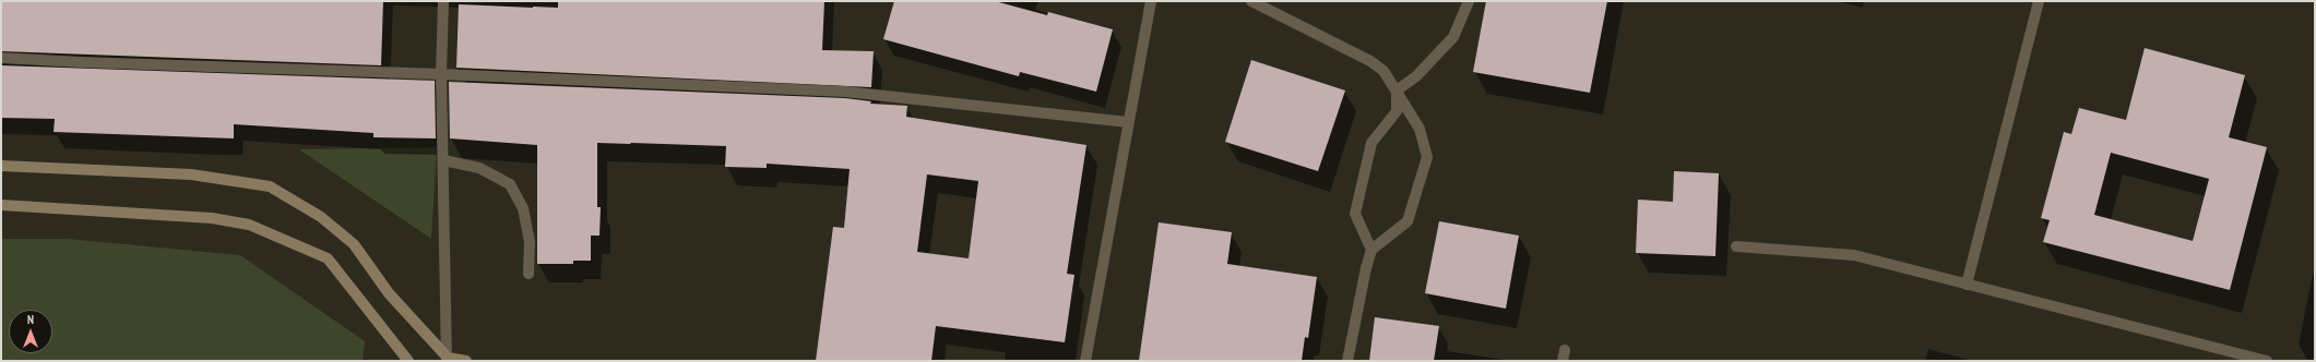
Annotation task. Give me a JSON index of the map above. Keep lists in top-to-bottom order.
{
  "north": "top"
}
